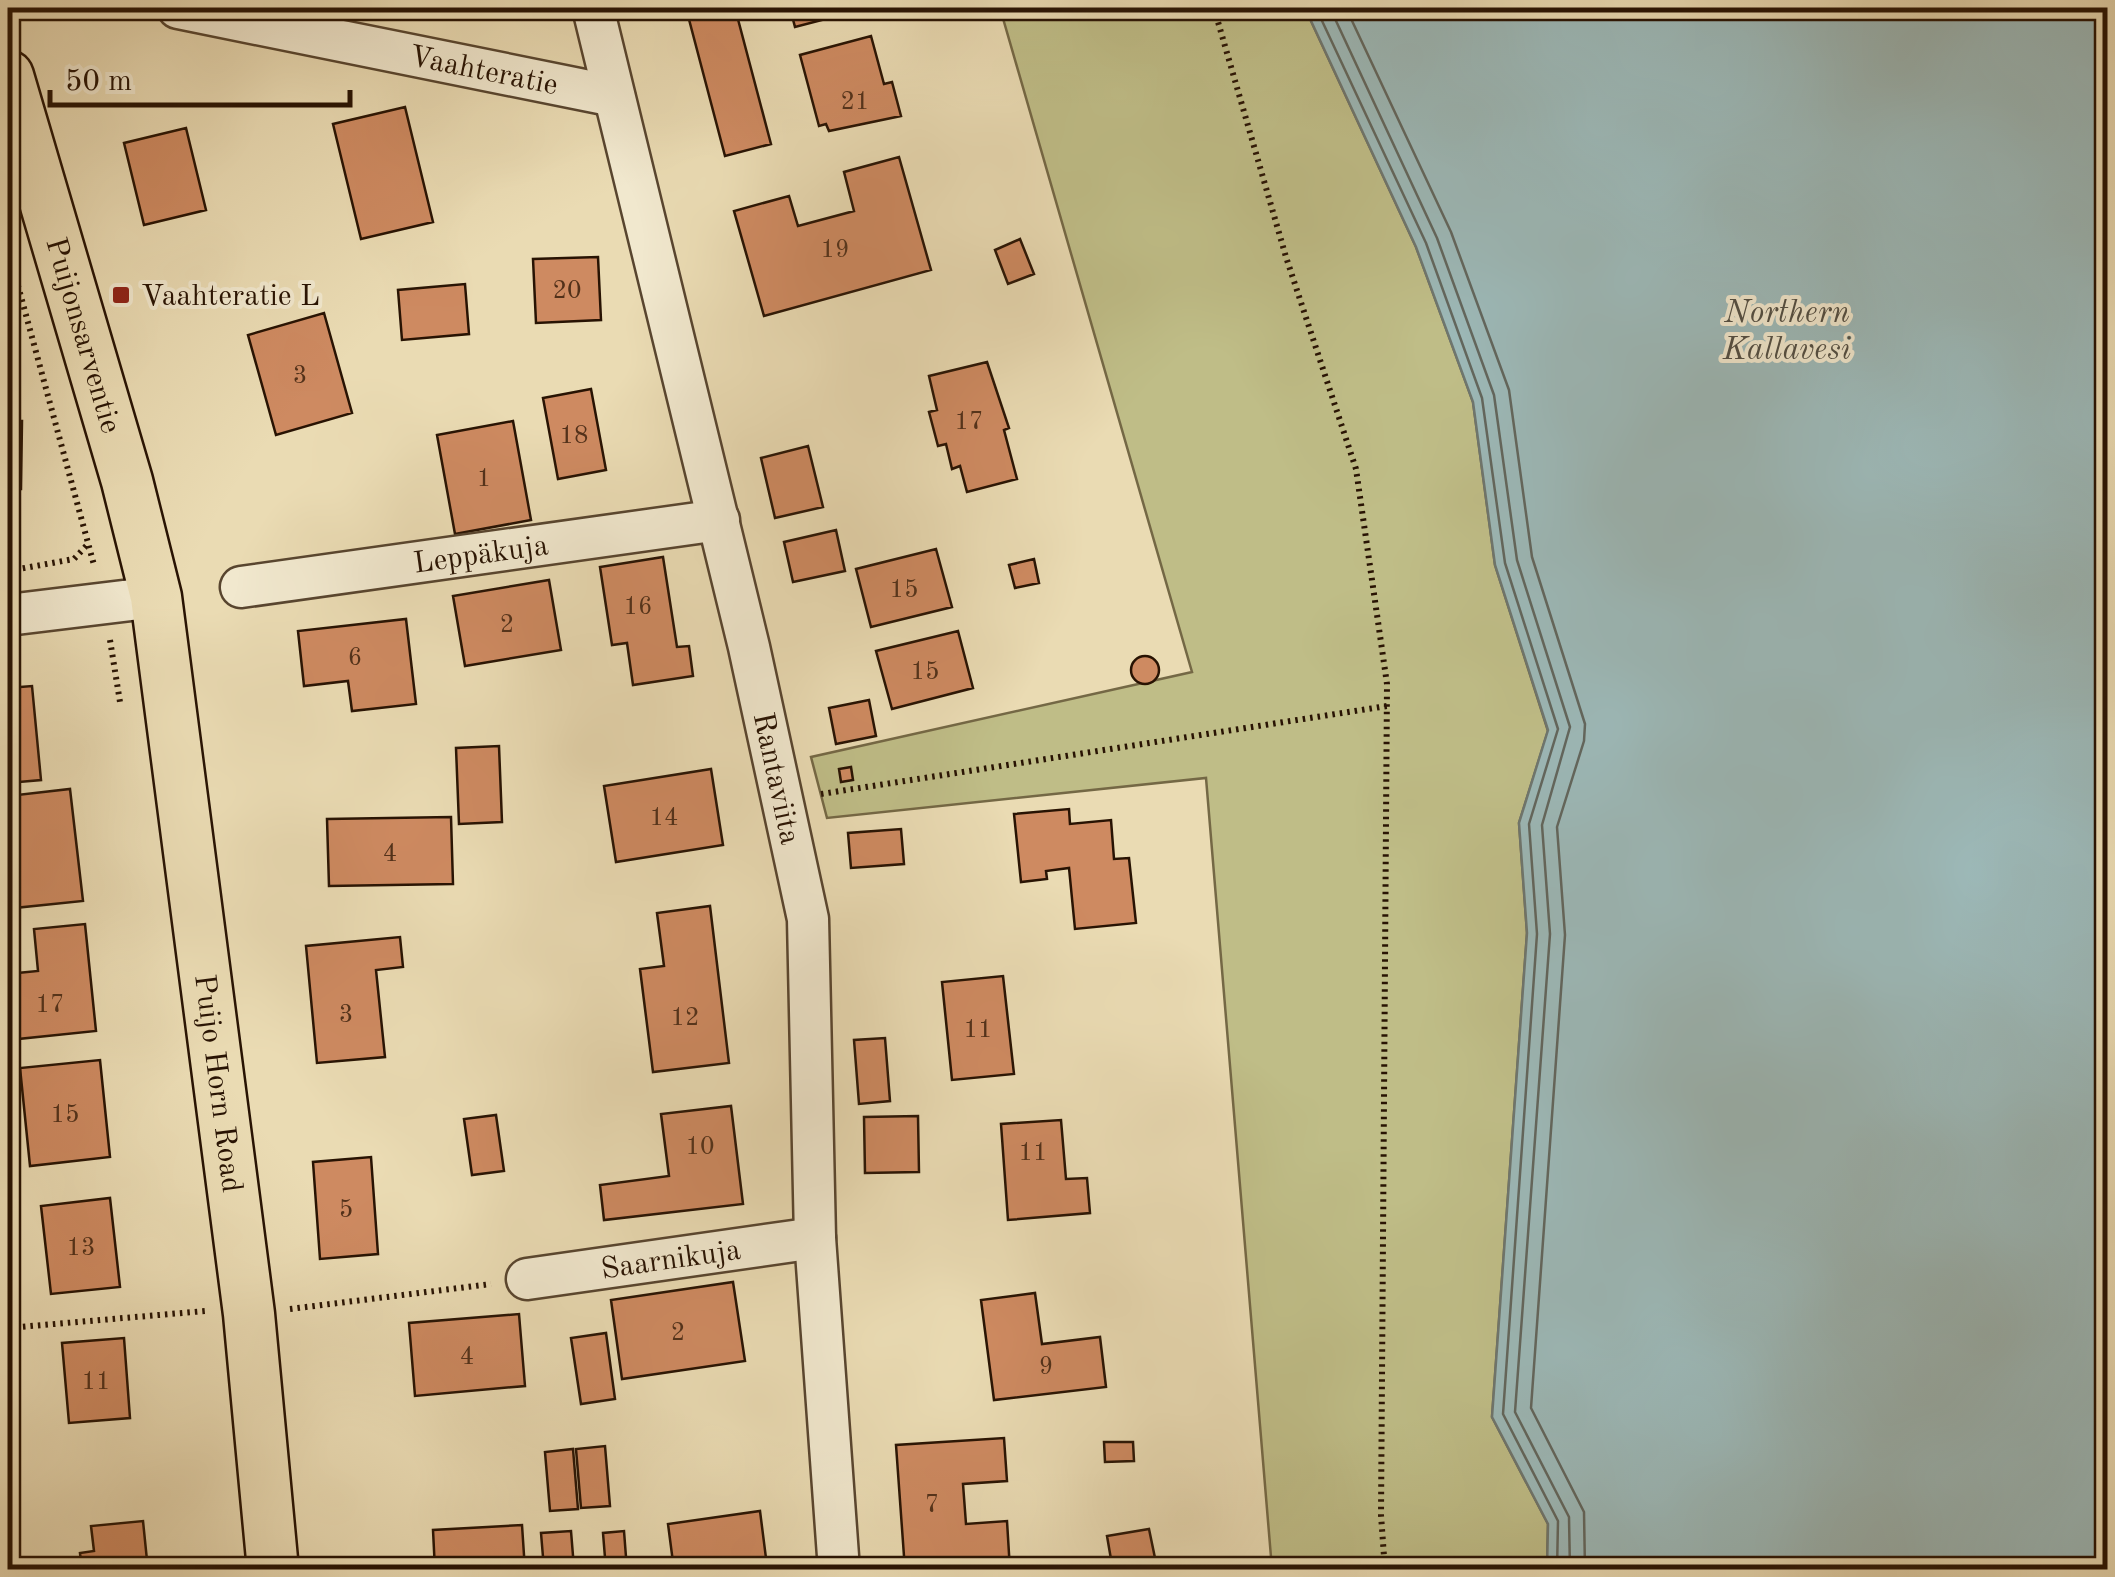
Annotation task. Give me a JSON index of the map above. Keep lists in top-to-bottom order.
{
  "streets": {
    "main road": ["Puijonsarventie", "Puijo Horn Road"],
    "street": [
      "Vaahteratie",
      "Leppäkuja",
      "Rantaviita",
      "Saarnikuja"
    ]
  },
  "crossings": [
    ["Vaahteratie", "Rantaviita"],
    ["Puijonsarventie", "Puijo Horn Road"],
    ["Leppäkuja", "Rantaviita"],
    ["Rantaviita", "Saarnikuja"]
  ],
  "water": ["Northern Kallavesi"],
  "places": {
    "transit": ["Vaahteratie L"]
  },
  "house_numbers": [
    "21",
    "19",
    "20",
    "3",
    "17",
    "18",
    "1",
    "15",
    "16",
    "2",
    "6",
    "15",
    "14",
    "4",
    "17",
    "3",
    "12",
    "11",
    "15",
    "10",
    "11",
    "5",
    "13",
    "2",
    "4",
    "9",
    "11",
    "7"
  ],
  "scale_bar": "50 m"
}
